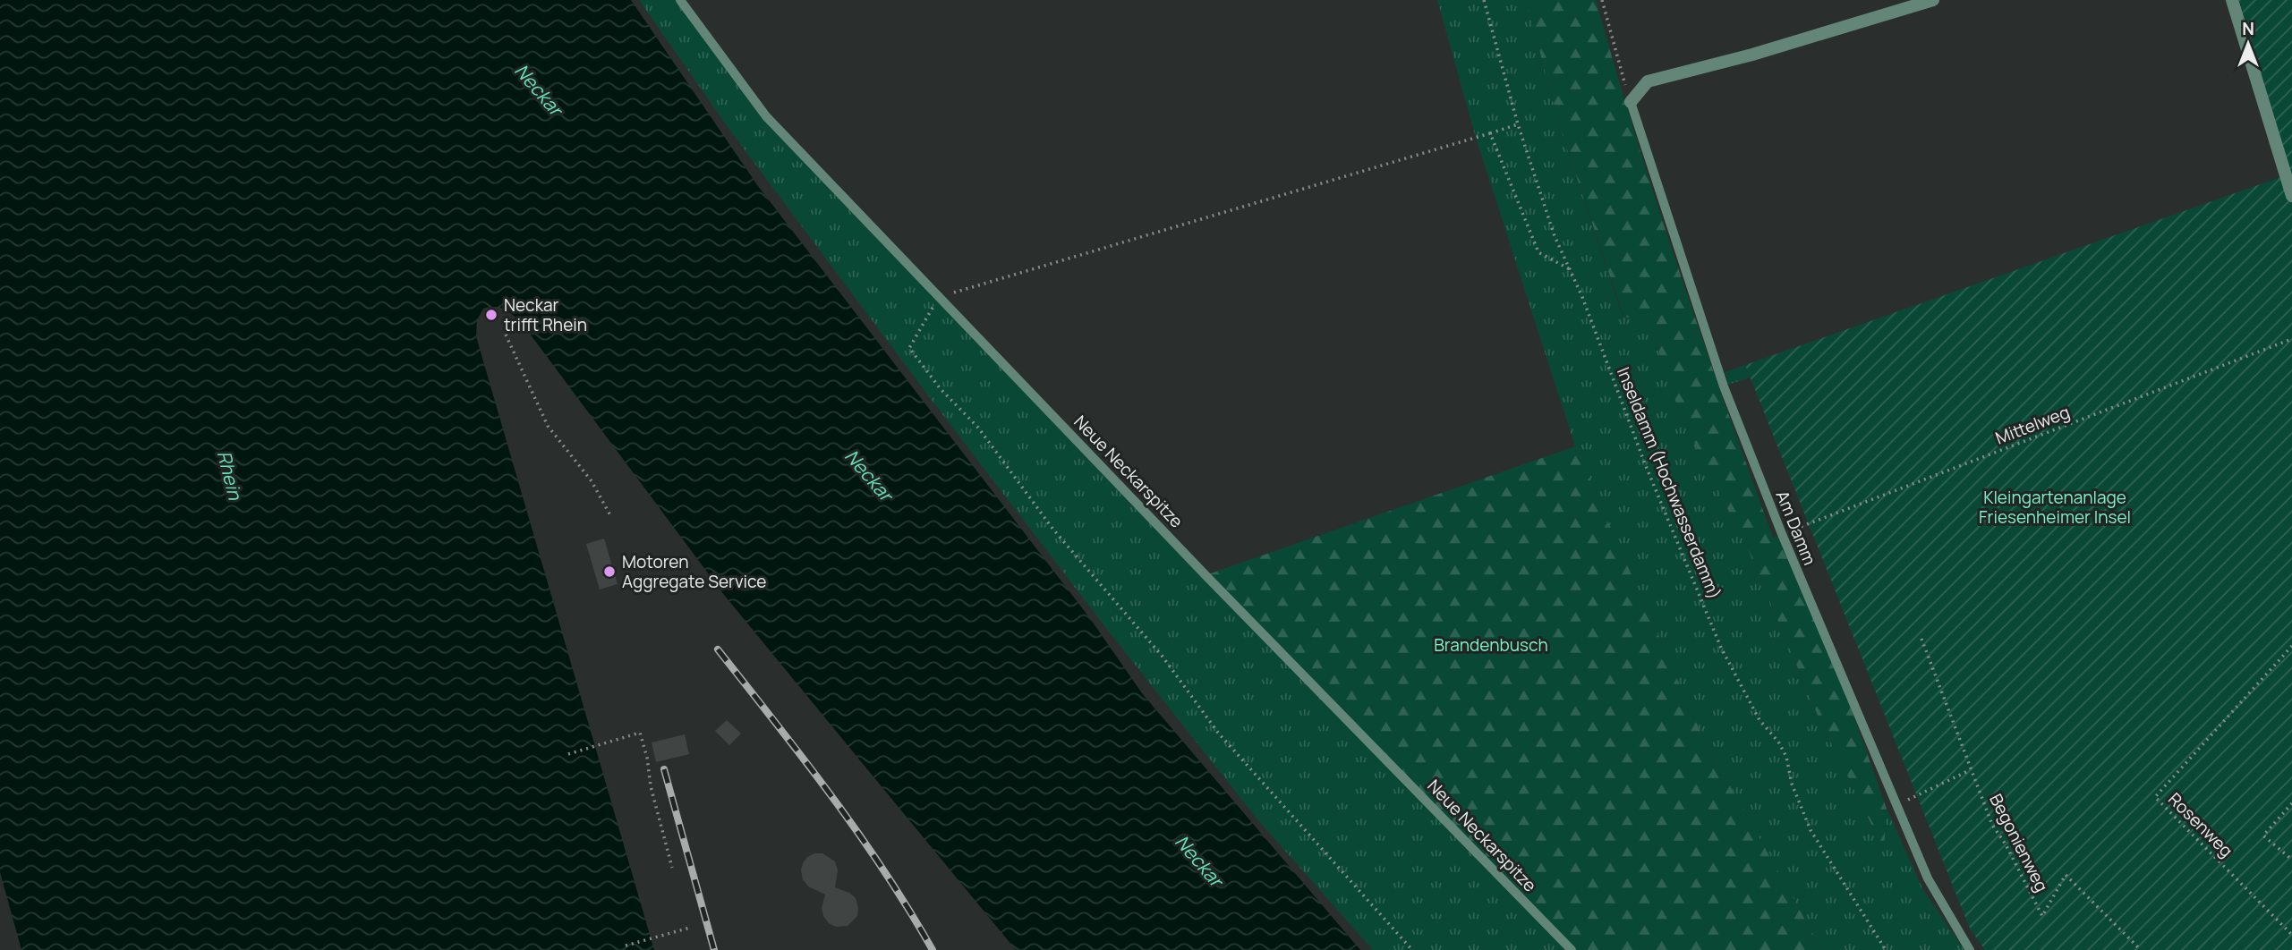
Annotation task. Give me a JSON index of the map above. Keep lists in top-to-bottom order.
{
  "streets": {
    "lane": ["Neue Neckarspitze", "Am Damm"],
    "path": [
      "Mittelweg",
      "Inseldamm (Hochwasserdamm)",
      "Rosenweg",
      "Begonienweg"
    ]
  },
  "crossings": [
    ["Mittelweg", "Am Damm"]
  ],
  "water": ["Neckar", "Rhein"],
  "parks": ["Kleingartenanlage Friesenheimer Insel", "Brandenbusch"],
  "places": ["Neckar trifft Rhein", "Motoren Aggregate Service"],
  "north": "top"
}
